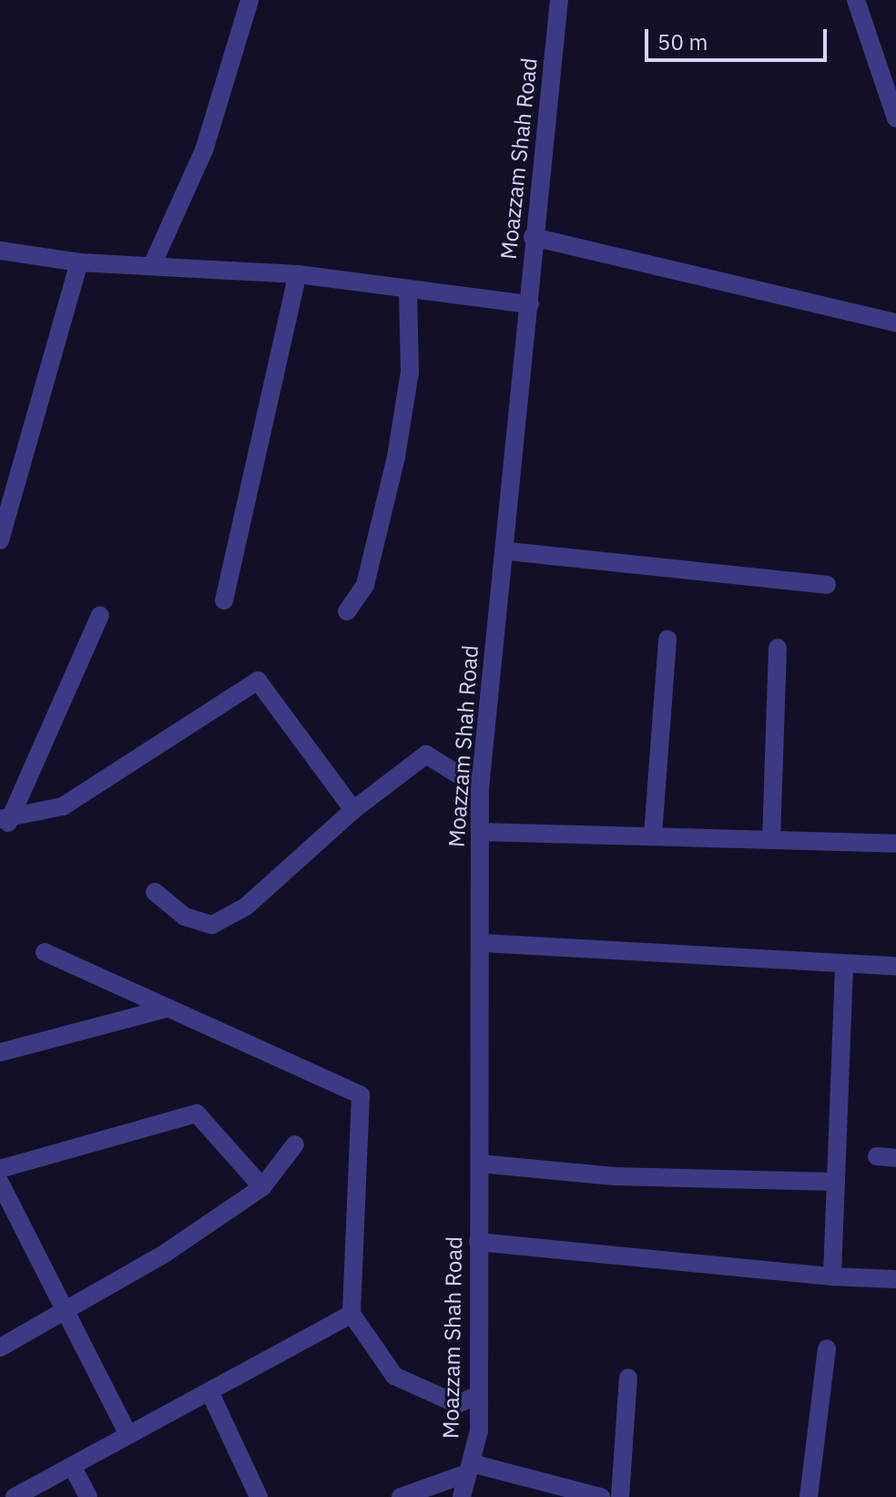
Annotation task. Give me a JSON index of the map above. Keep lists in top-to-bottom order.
{
  "streets": {
    "street": ["Moazzam Shah Road"]
  },
  "scale_bar": "50 m"
}
